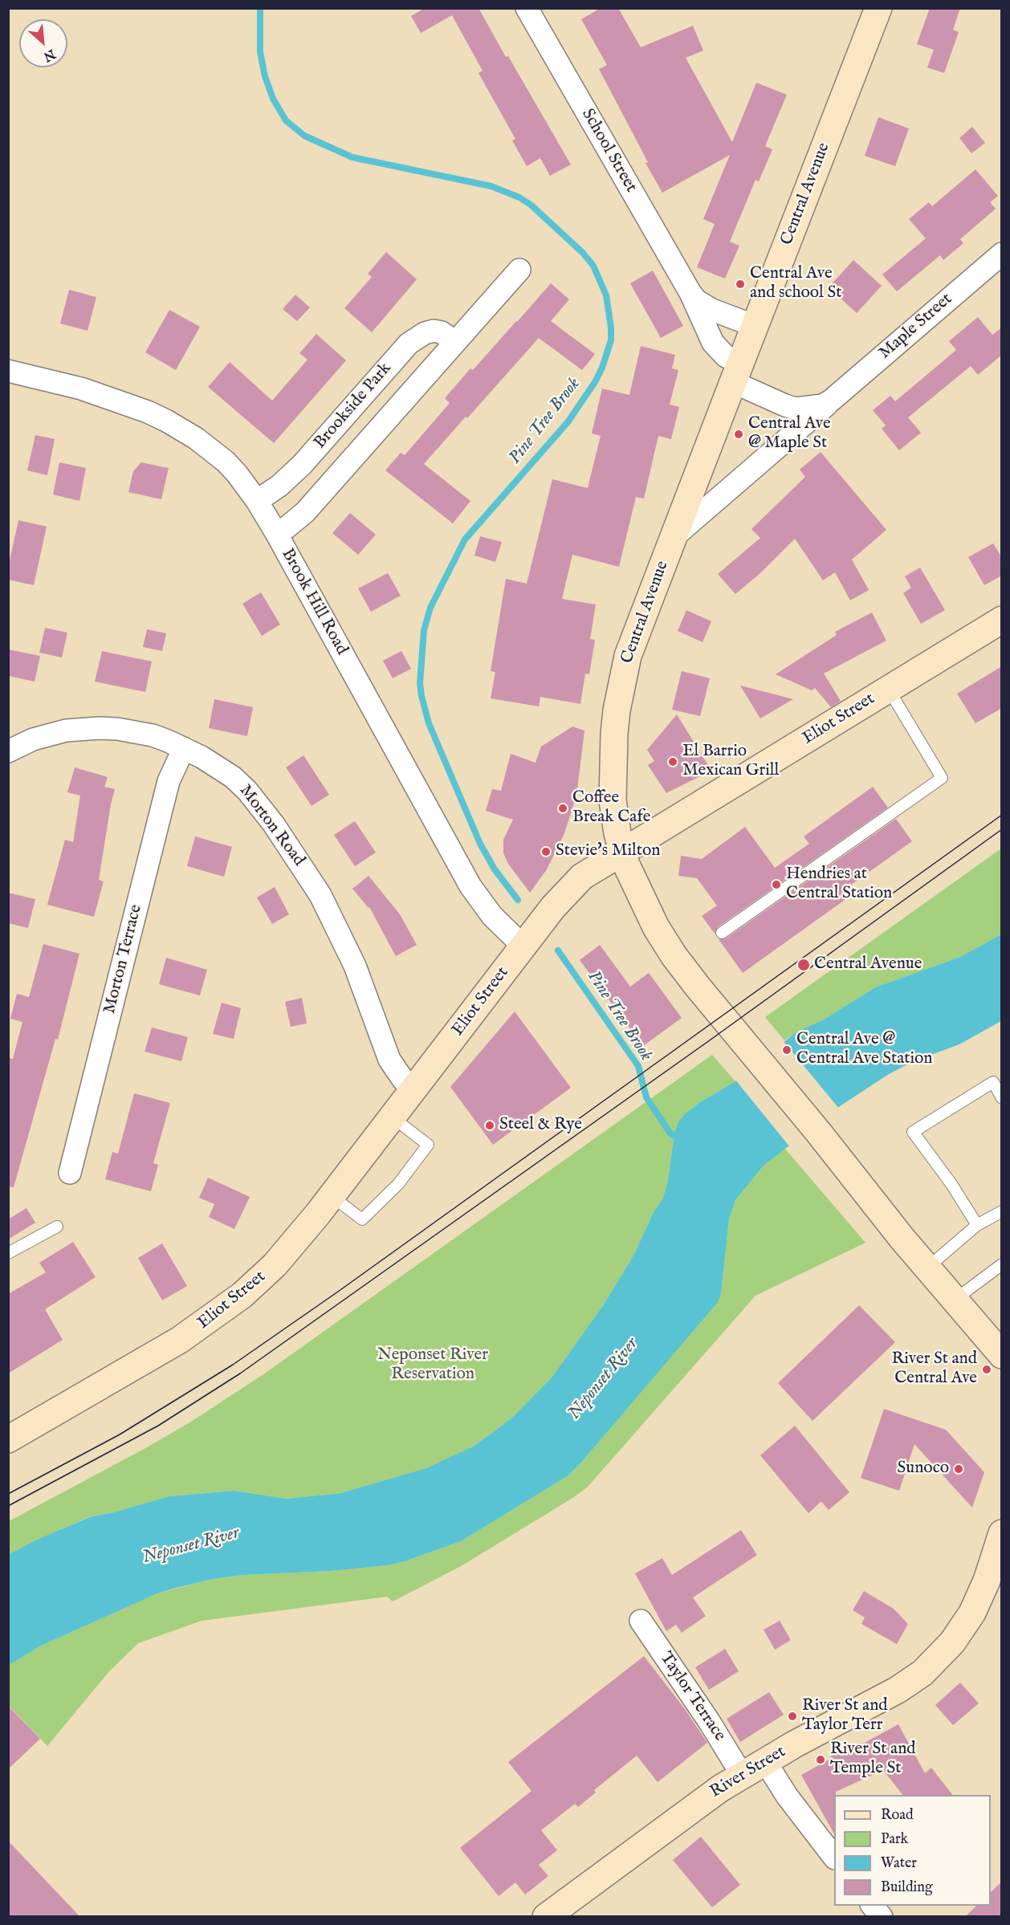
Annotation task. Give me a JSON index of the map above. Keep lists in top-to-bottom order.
{
  "streets": {
    "street": [
      "School Street",
      "Central Avenue",
      "Maple Street",
      "Brookside Park",
      "Brook Hill Road",
      "Eliot Street",
      "Morton Road",
      "Morton Terrace",
      "Taylor Terrace",
      "River Street"
    ]
  },
  "crossings": [
    ["School Street", "Central Avenue"],
    ["School Street", "Maple Street"],
    ["Central Avenue", "Maple Street"],
    ["Central Avenue", "Eliot Street"],
    ["Brookside Park", "Brook Hill Road"],
    ["Brook Hill Road", "Eliot Street"],
    ["Eliot Street", "Morton Road"],
    ["Morton Road", "Morton Terrace"],
    ["Taylor Terrace", "River Street"]
  ],
  "water": ["Pine Tree Brook", "Neponset River"],
  "parks": ["Neponset River Reservation"],
  "places": [
    "Central Ave and school St",
    "Central Ave @ Maple St",
    "El Barrio Mexican Grill",
    "Coffee Break Cafe",
    "Stevie's Milton",
    "Hendries at Central Station",
    "Central Avenue",
    "Central Ave @ Central Ave Station",
    "Steel & Rye",
    "River St and Central Ave",
    "Sunoco",
    "River St and Taylor Terr",
    "River St and Temple St"
  ],
  "legend": [
    "Road",
    "Park",
    "Water",
    "Building"
  ],
  "north": "bottom right"
}
